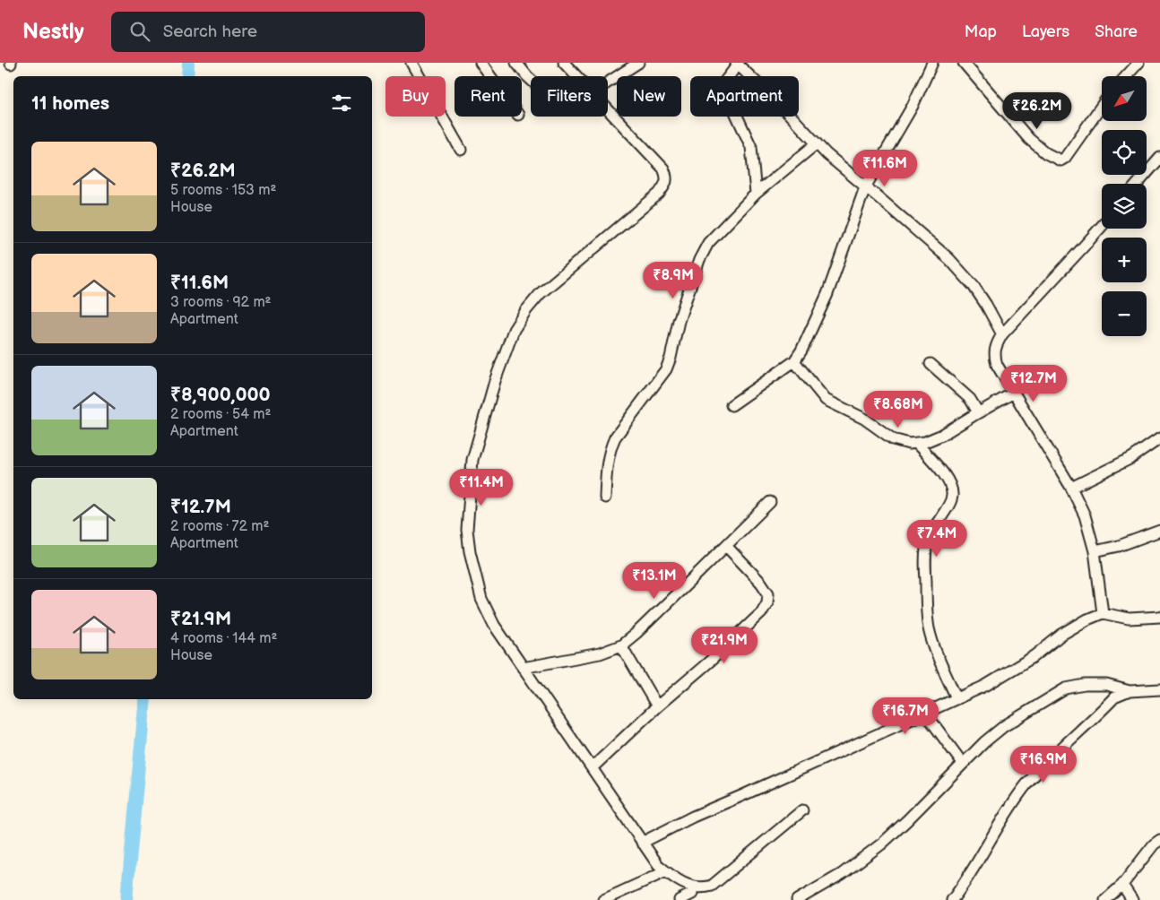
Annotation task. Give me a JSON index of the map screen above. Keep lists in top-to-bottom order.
{
  "north": "bottom left",
  "page": {
    "header": "Nestly",
    "search": "Search here",
    "nav": ["Map", "Layers", "Share"],
    "map_buttons": ["+", "−"],
    "chip": [
      "Buy",
      "Rent",
      "Filters",
      "New",
      "Apartment"
    ],
    "heading": "11 homes",
    "price": [
      "₹26.2M",
      "₹11.6M",
      "₹8.9M",
      "₹12.7M",
      "₹8.68M",
      "₹11.4M",
      "₹7.4M",
      "₹13.1M",
      "₹21.9M",
      "₹16.7M",
      "₹16.9M"
    ],
    "list": [
      {
        "name": "₹26.2M",
        "note": "5 rooms · 153 m² · House"
      },
      {
        "name": "₹11.6M",
        "note": "3 rooms · 92 m² · Apartment"
      },
      {
        "name": "₹8,900,000",
        "note": "2 rooms · 54 m² · Apartment"
      },
      {
        "name": "₹12.7M",
        "note": "2 rooms · 72 m² · Apartment"
      },
      {
        "name": "₹21.9M",
        "note": "4 rooms · 144 m² · House"
      }
    ]
  }
}
